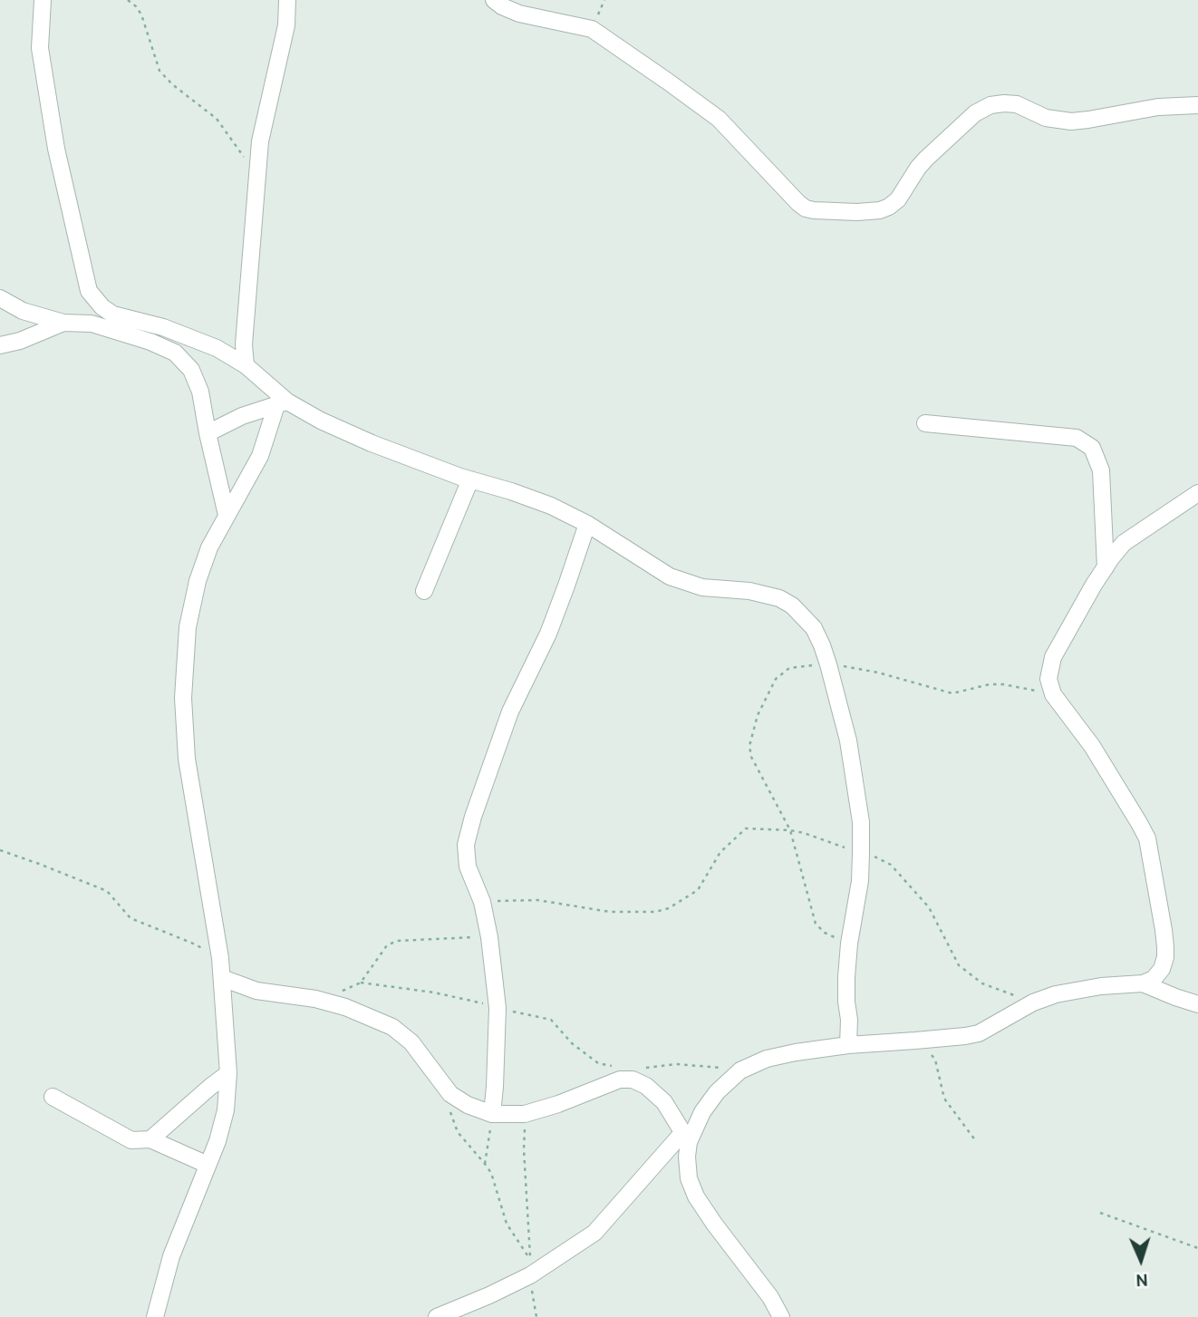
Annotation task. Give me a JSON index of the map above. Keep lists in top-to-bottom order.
{
  "north": "bottom"
}
